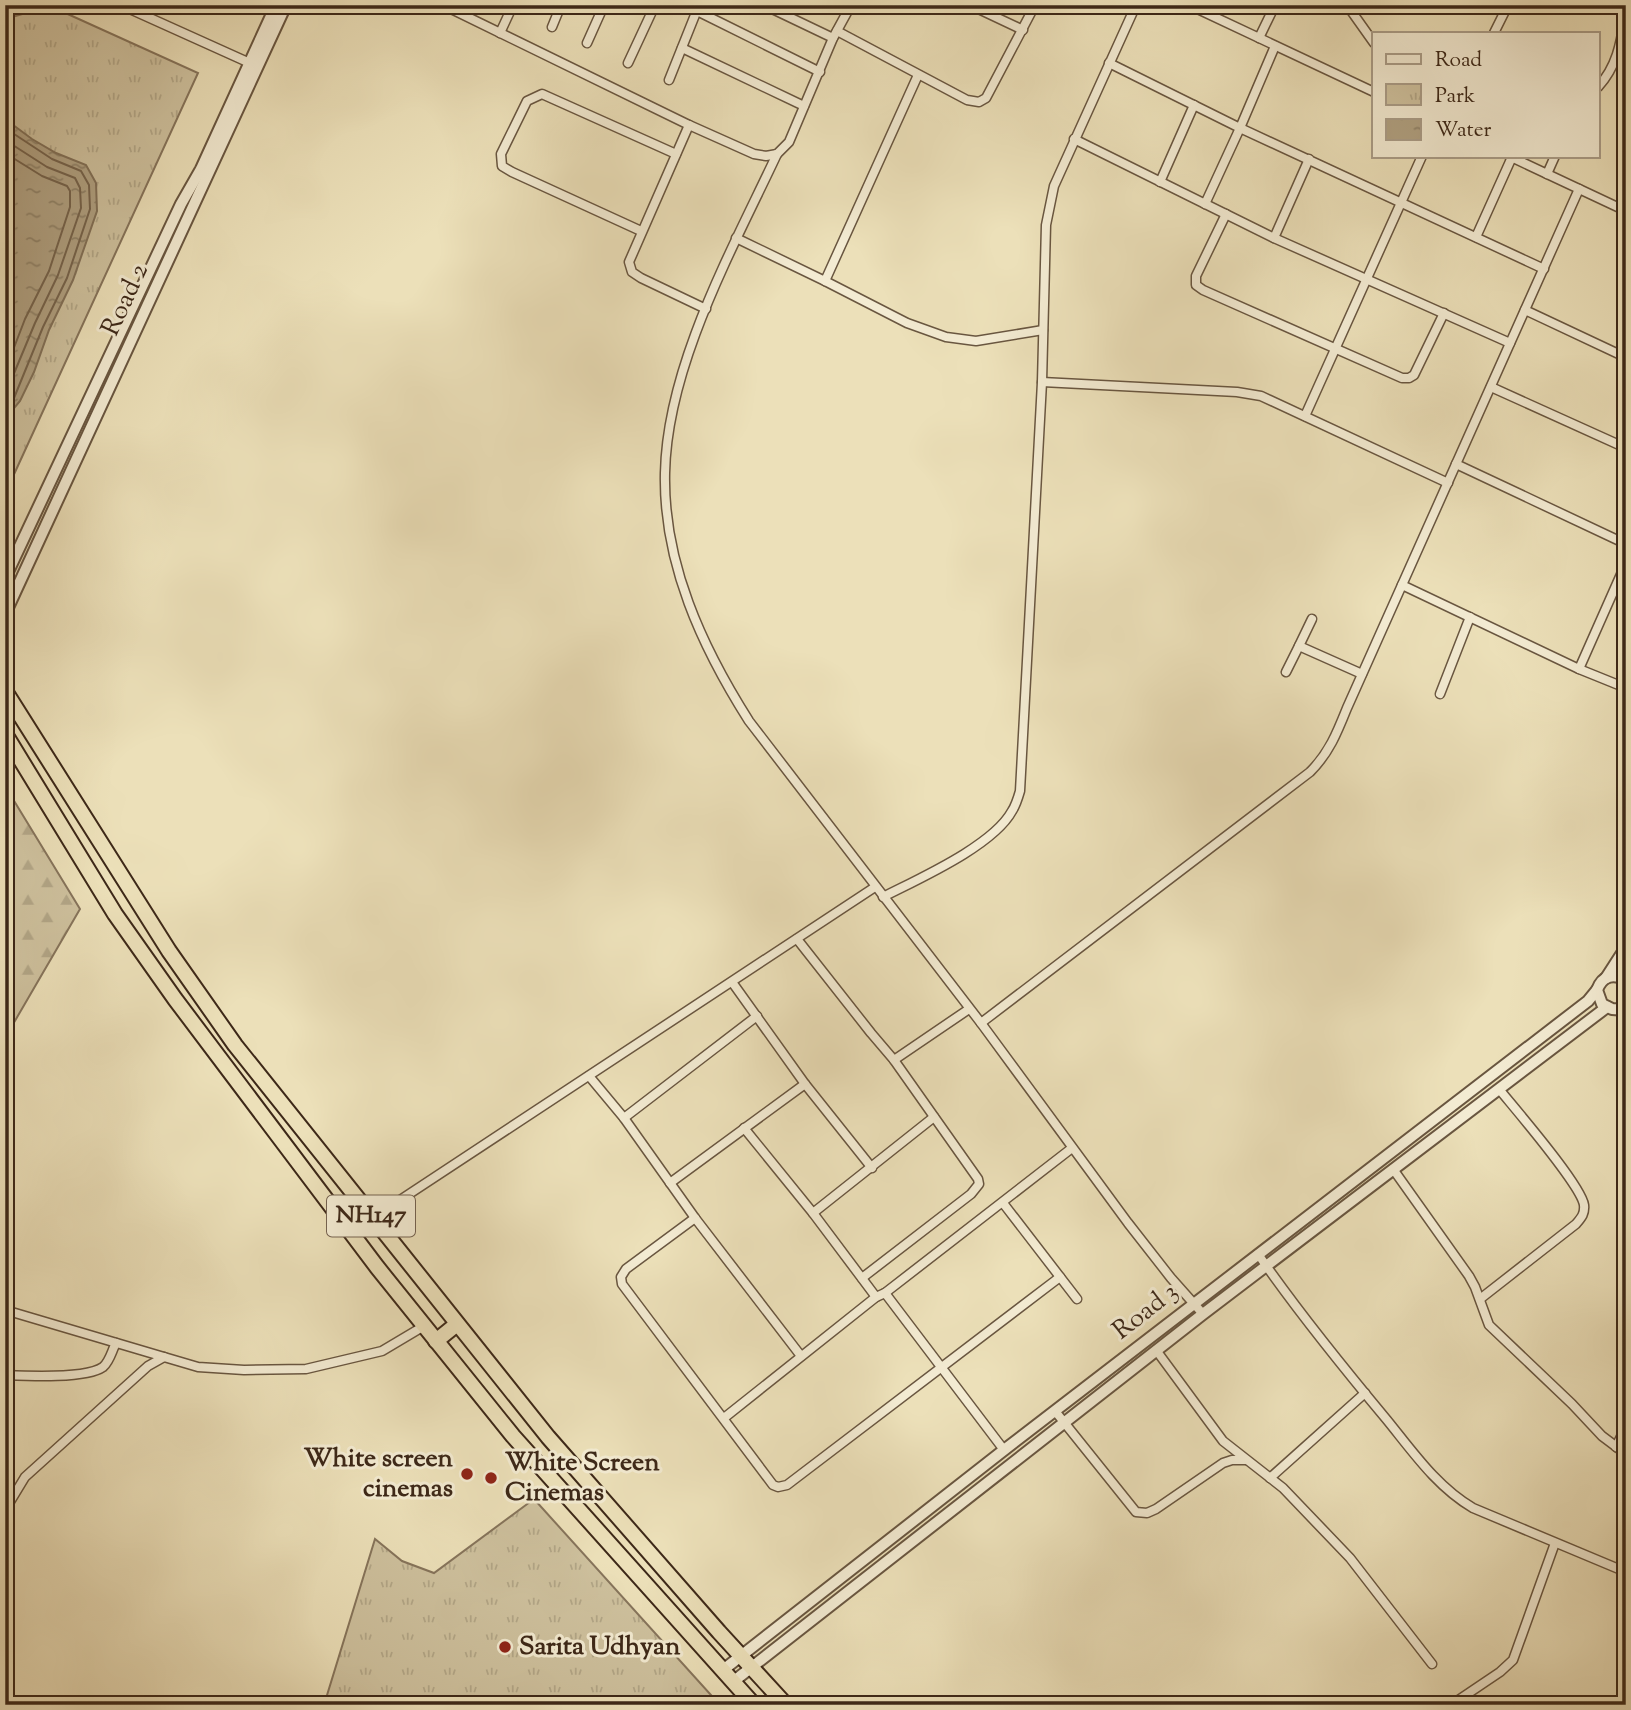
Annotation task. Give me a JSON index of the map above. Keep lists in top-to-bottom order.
{
  "streets": {
    "highway": ["NH147"],
    "street": ["Road 2", "Road 3"]
  },
  "crossings": [
    ["NH147", "Road 3"]
  ],
  "places": ["White screen cinemas", "White Screen Cinemas", "Sarita Udhyan"],
  "legend": ["Road", "Park", "Water"]
}
